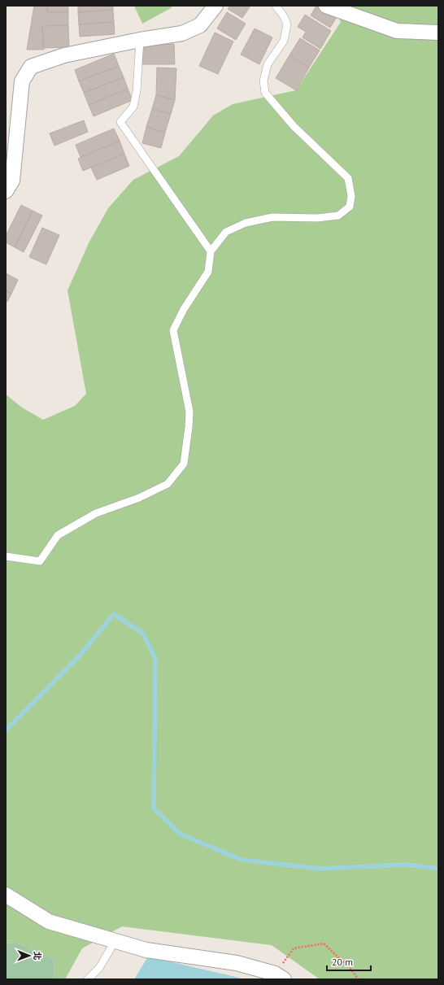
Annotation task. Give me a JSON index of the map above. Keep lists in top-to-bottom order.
{
  "scale_bar": "20 m",
  "north": "right"
}
